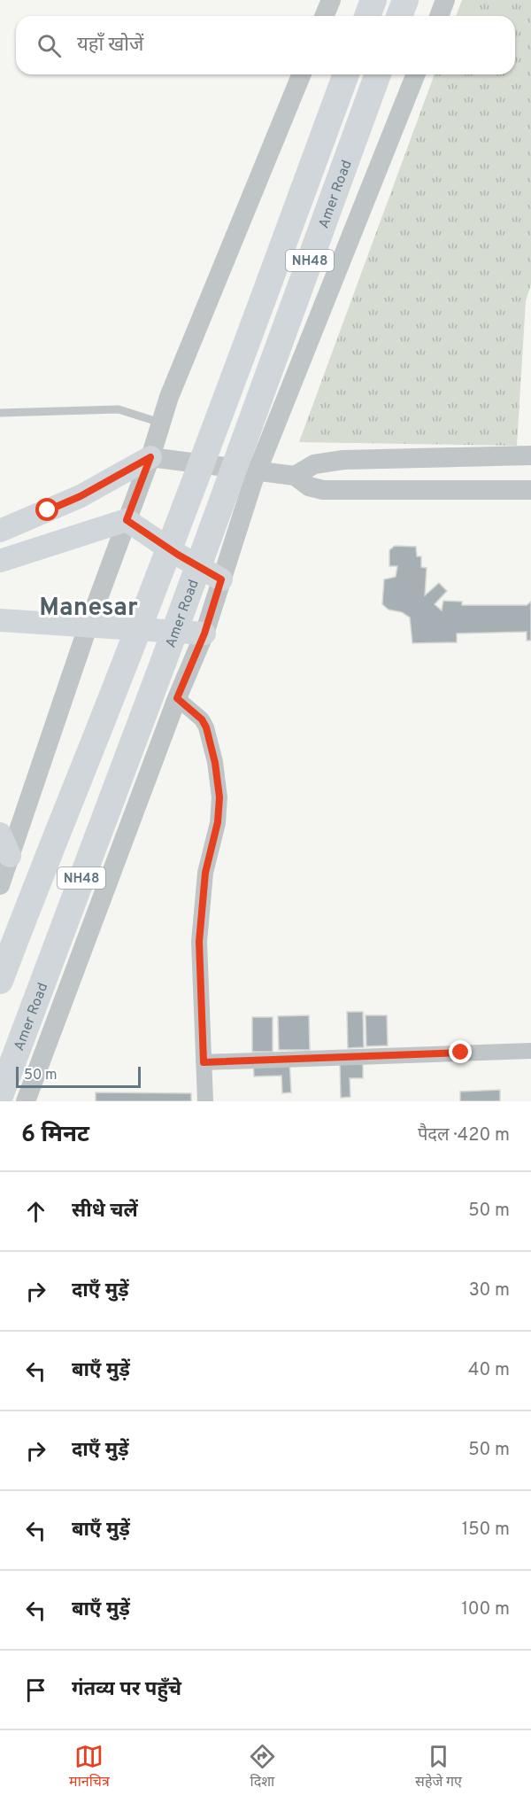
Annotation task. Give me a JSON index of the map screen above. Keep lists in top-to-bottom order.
{
  "streets": {
    "highway": ["Amer Road", "NH48"]
  },
  "districts": ["Manesar"],
  "scale_bar": "50 m",
  "page": {
    "search": "यहाँ खोजें",
    "scale": "50 m",
    "heading": ["6 मिनट", "पैदल · 420 m"],
    "list": [
      ["सीधे चलें", "50 m"],
      ["दाएँ मुड़ें", "30 m"],
      ["बाएँ मुड़ें", "40 m"],
      ["दाएँ मुड़ें", "50 m"],
      ["बाएँ मुड़ें", "150 m"],
      ["बाएँ मुड़ें", "100 m"],
      "गंतव्य पर पहुँचे"
    ],
    "nav": ["मानचित्र", "दिशा", "सहेजे गए"]
  }
}
